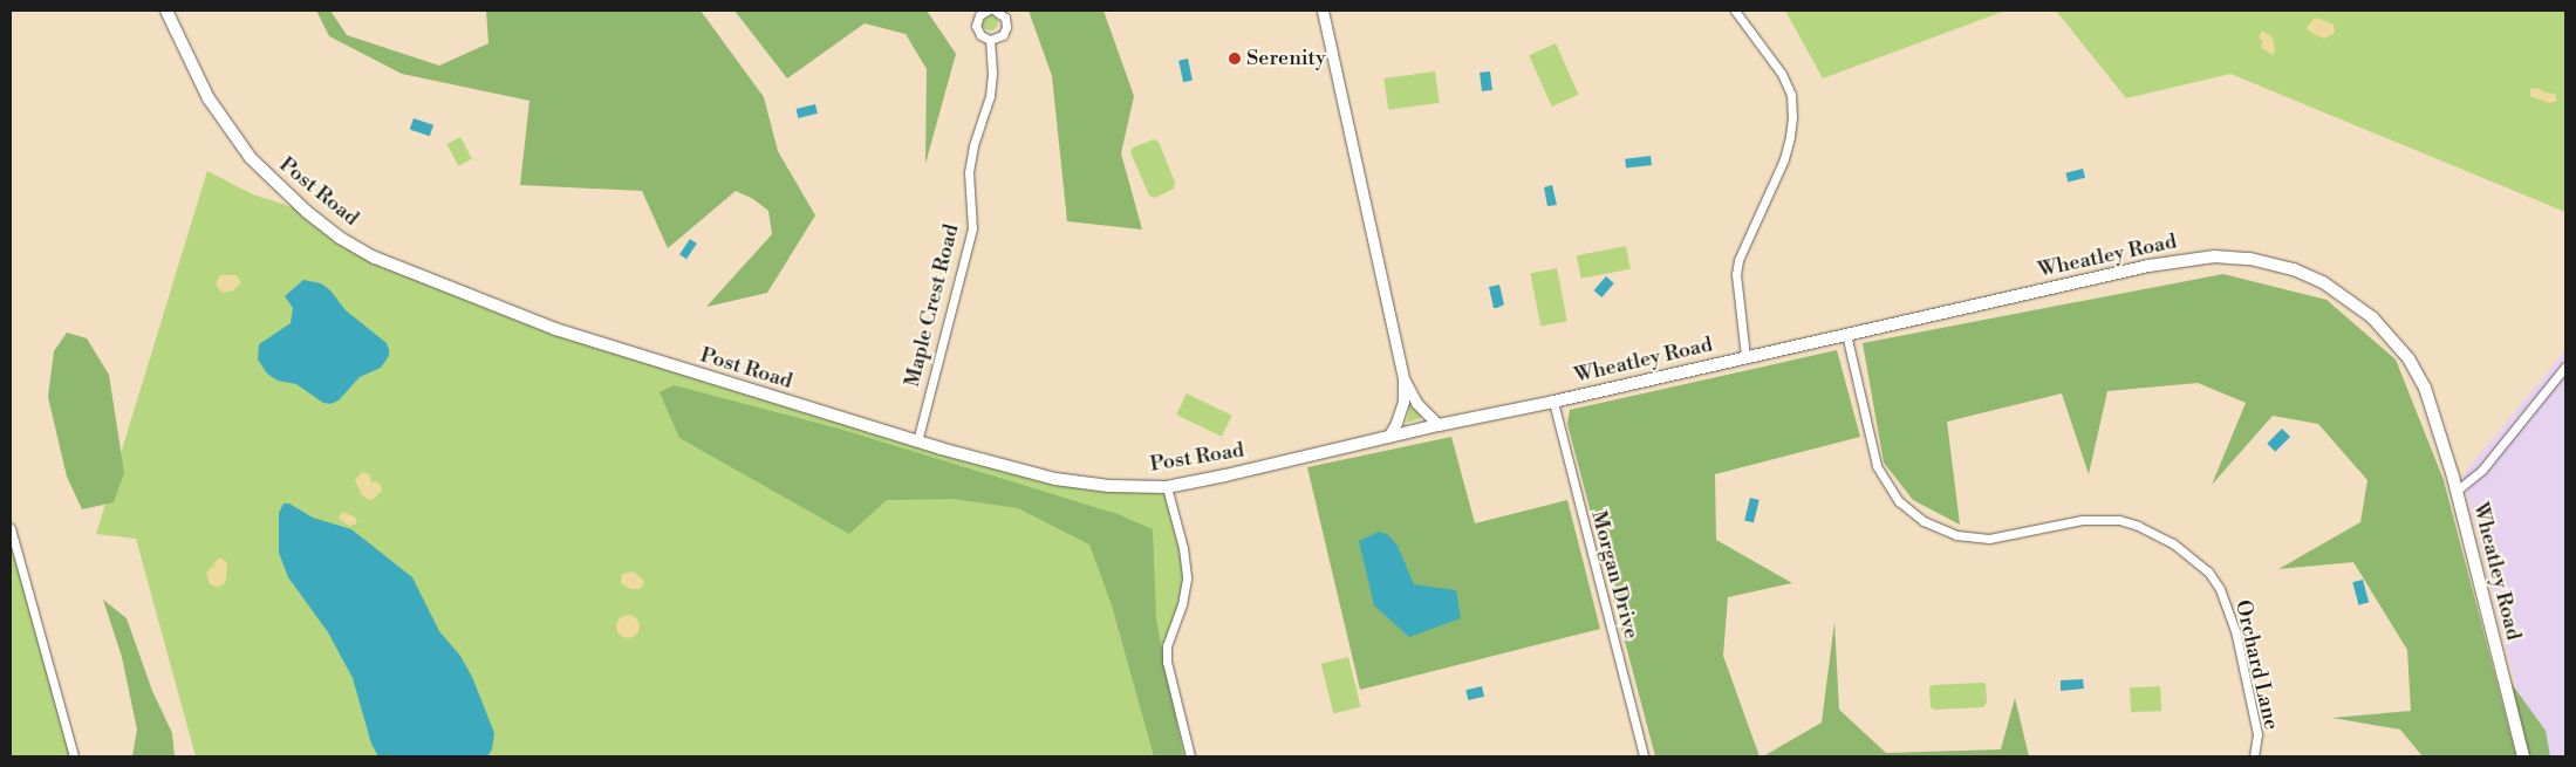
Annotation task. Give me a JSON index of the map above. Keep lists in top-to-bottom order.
{
  "streets": {
    "main road": ["Post Road", "Wheatley Road"],
    "street": ["Maple Crest Road", "Morgan Drive", "Orchard Lane"]
  },
  "crossings": [
    ["Post Road", "Wheatley Road"],
    ["Post Road", "Maple Crest Road"],
    ["Wheatley Road", "Morgan Drive"],
    ["Wheatley Road", "Orchard Lane"]
  ],
  "places": ["Serenity"]
}
